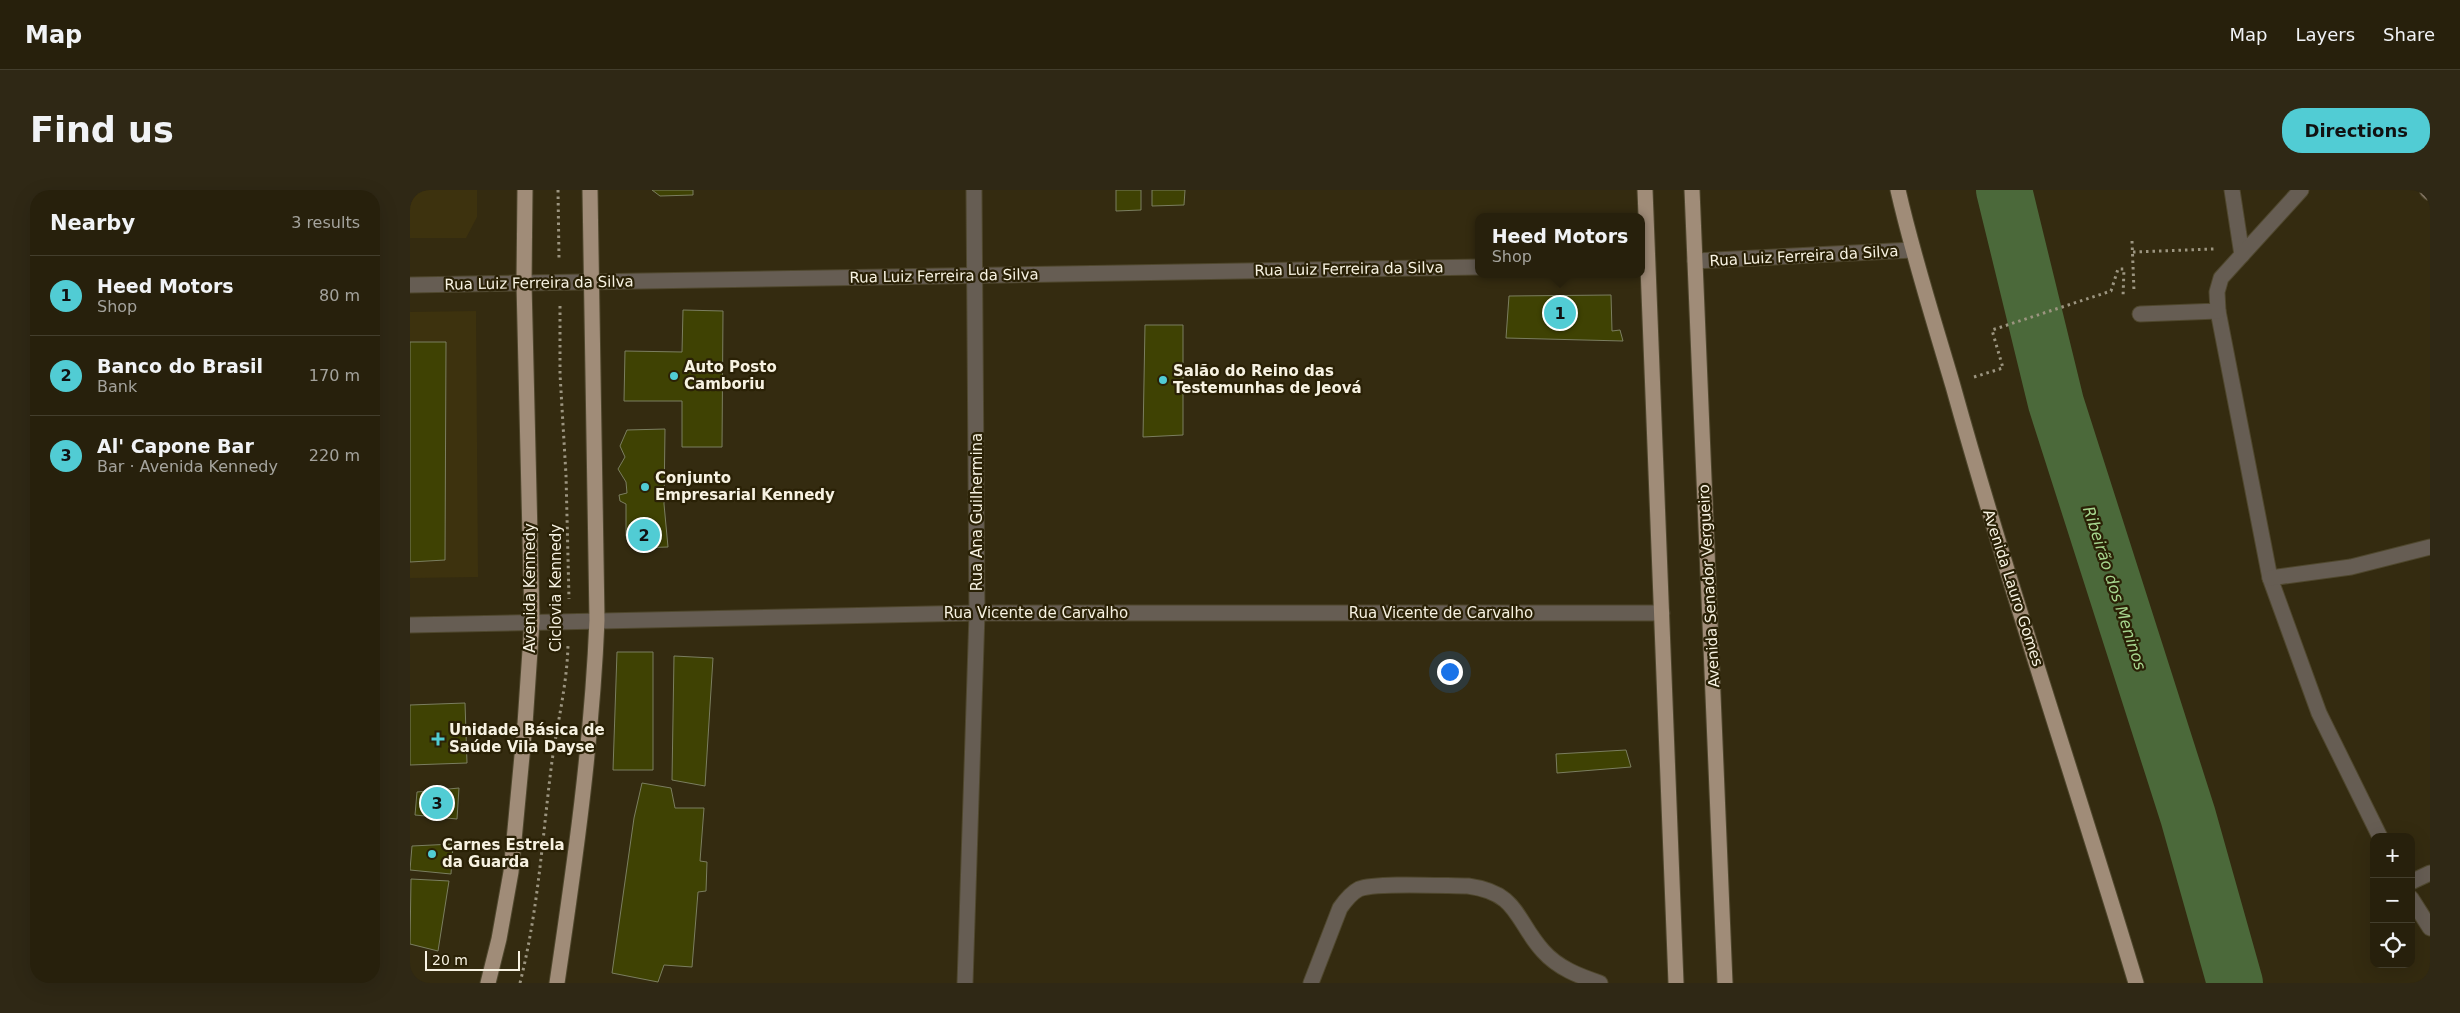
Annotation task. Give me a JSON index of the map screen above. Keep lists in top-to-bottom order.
{
  "streets": {
    "main road": ["Avenida Senador Vergueiro", "Avenida Kennedy", "Avenida Lauro Gomes"],
    "street": ["Rua Luiz Ferreira da Silva", "Rua Ana Guilhermina", "Rua Vicente de Carvalho"],
    "path": ["Ciclovia Kennedy"]
  },
  "crossings": [
    ["Rua Luiz Ferreira da Silva", "Rua Ana Guilhermina"],
    ["Rua Luiz Ferreira da Silva", "Avenida Senador Vergueiro"],
    ["Rua Luiz Ferreira da Silva", "Avenida Kennedy"],
    ["Rua Luiz Ferreira da Silva", "Ciclovia Kennedy"],
    ["Rua Luiz Ferreira da Silva", "Avenida Lauro Gomes"],
    ["Rua Ana Guilhermina", "Rua Vicente de Carvalho"],
    ["Avenida Kennedy", "Rua Vicente de Carvalho"],
    ["Ciclovia Kennedy", "Rua Vicente de Carvalho"]
  ],
  "water": ["Ribeirão dos Meninos"],
  "places": {
    "other": [
      "Auto Posto Camboriu",
      "Salão do Reino das Testemunhas de Jeová",
      "Conjunto Empresarial Kennedy",
      "Carnes Estrela da Guarda"
    ],
    "health": ["Unidade Básica de Saúde Vila Dayse"]
  },
  "scale_bar": "20 m",
  "page": {
    "header": "Map",
    "nav": ["Map", "Layers", "Share"],
    "buttons": "Directions",
    "title": "Find us",
    "heading": ["Nearby", "3 results"],
    "popup": ["Heed Motors", "Shop"],
    "list": [
      {
        "mark": "1",
        "name": "Heed Motors",
        "note": "Shop",
        "value": "80 m"
      },
      {
        "mark": "2",
        "name": "Banco do Brasil",
        "note": "Bank",
        "value": "170 m"
      },
      {
        "mark": "3",
        "name": "Al' Capone Bar",
        "note": "Bar · Avenida Kennedy",
        "value": "220 m"
      }
    ],
    "pins": ["1", "2", "3"],
    "map_buttons": ["+", "−"],
    "scale": "20 m"
  }
}
